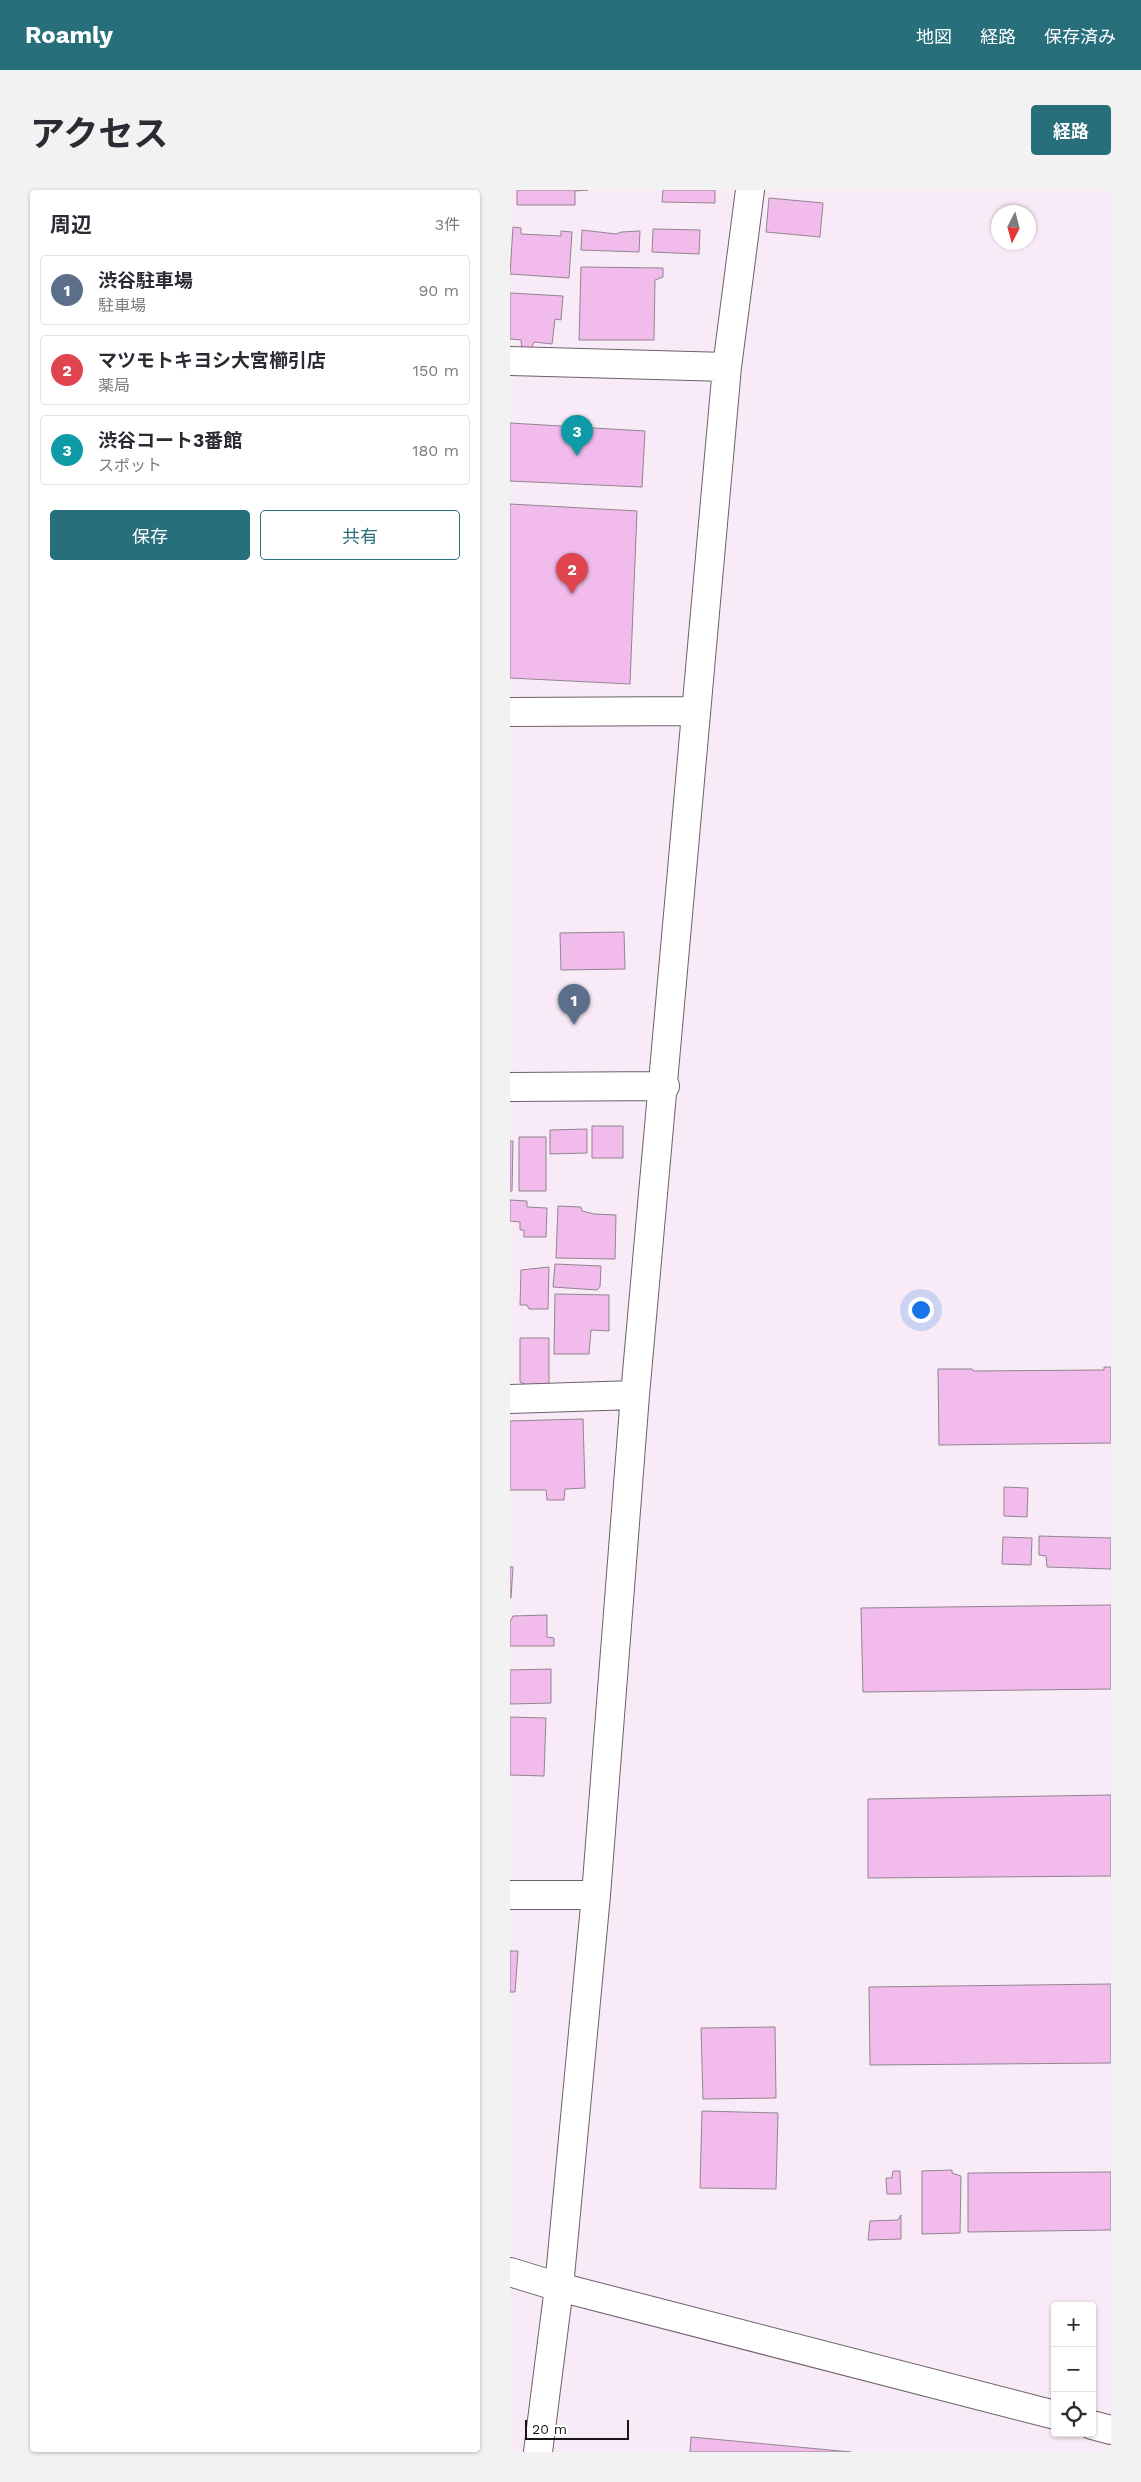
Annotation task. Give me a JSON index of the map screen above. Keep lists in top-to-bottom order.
{
  "scale_bar": "20 m",
  "north": "bottom",
  "page": {
    "header": "Roamly",
    "nav": ["地図", "経路", "保存済み"],
    "title": "アクセス",
    "buttons": [
      "経路",
      ["保存", "共有"]
    ],
    "heading": ["周辺", "3件"],
    "list": [
      {
        "mark": "1",
        "name": "渋谷駐車場",
        "note": "駐車場",
        "value": "90 m"
      },
      {
        "mark": "2",
        "name": "マツモトキヨシ大宮櫛引店",
        "note": "薬局",
        "value": "150 m"
      },
      {
        "mark": "3",
        "name": "渋谷コート3番館",
        "note": "スポット",
        "value": "180 m"
      }
    ],
    "pins": ["3", "2", "1"],
    "map_buttons": ["+", "−"],
    "scale": "20 m"
  }
}
